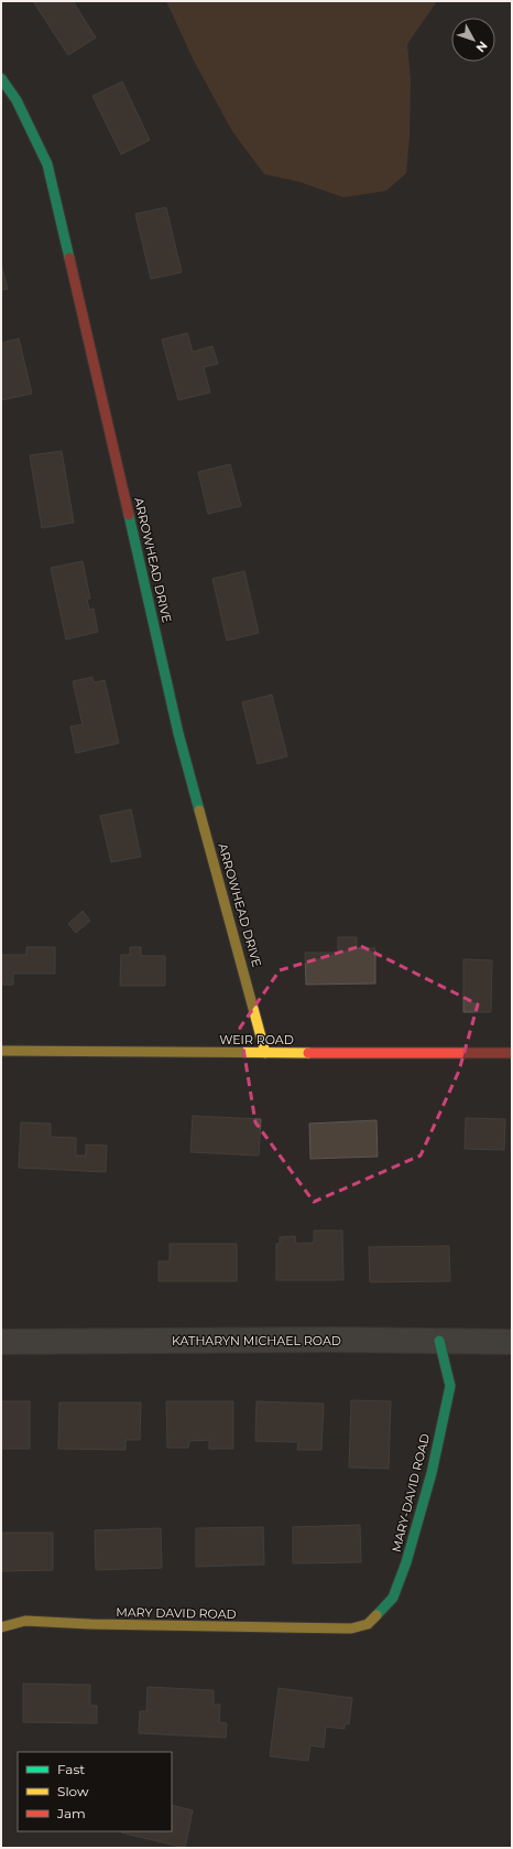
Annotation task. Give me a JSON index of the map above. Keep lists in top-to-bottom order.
{
  "streets": {
    "street": [
      "ARROWHEAD DRIVE",
      "WEIR ROAD",
      "KATHARYN MICHAEL ROAD",
      "MARY-DAVID ROAD",
      "MARY DAVID ROAD"
    ]
  },
  "crossings": [
    ["ARROWHEAD DRIVE", "WEIR ROAD"],
    ["KATHARYN MICHAEL ROAD", "MARY-DAVID ROAD"],
    ["MARY-DAVID ROAD", "MARY DAVID ROAD"]
  ],
  "legend": ["Fast", "Slow", "Jam"],
  "north": "bottom right"
}
